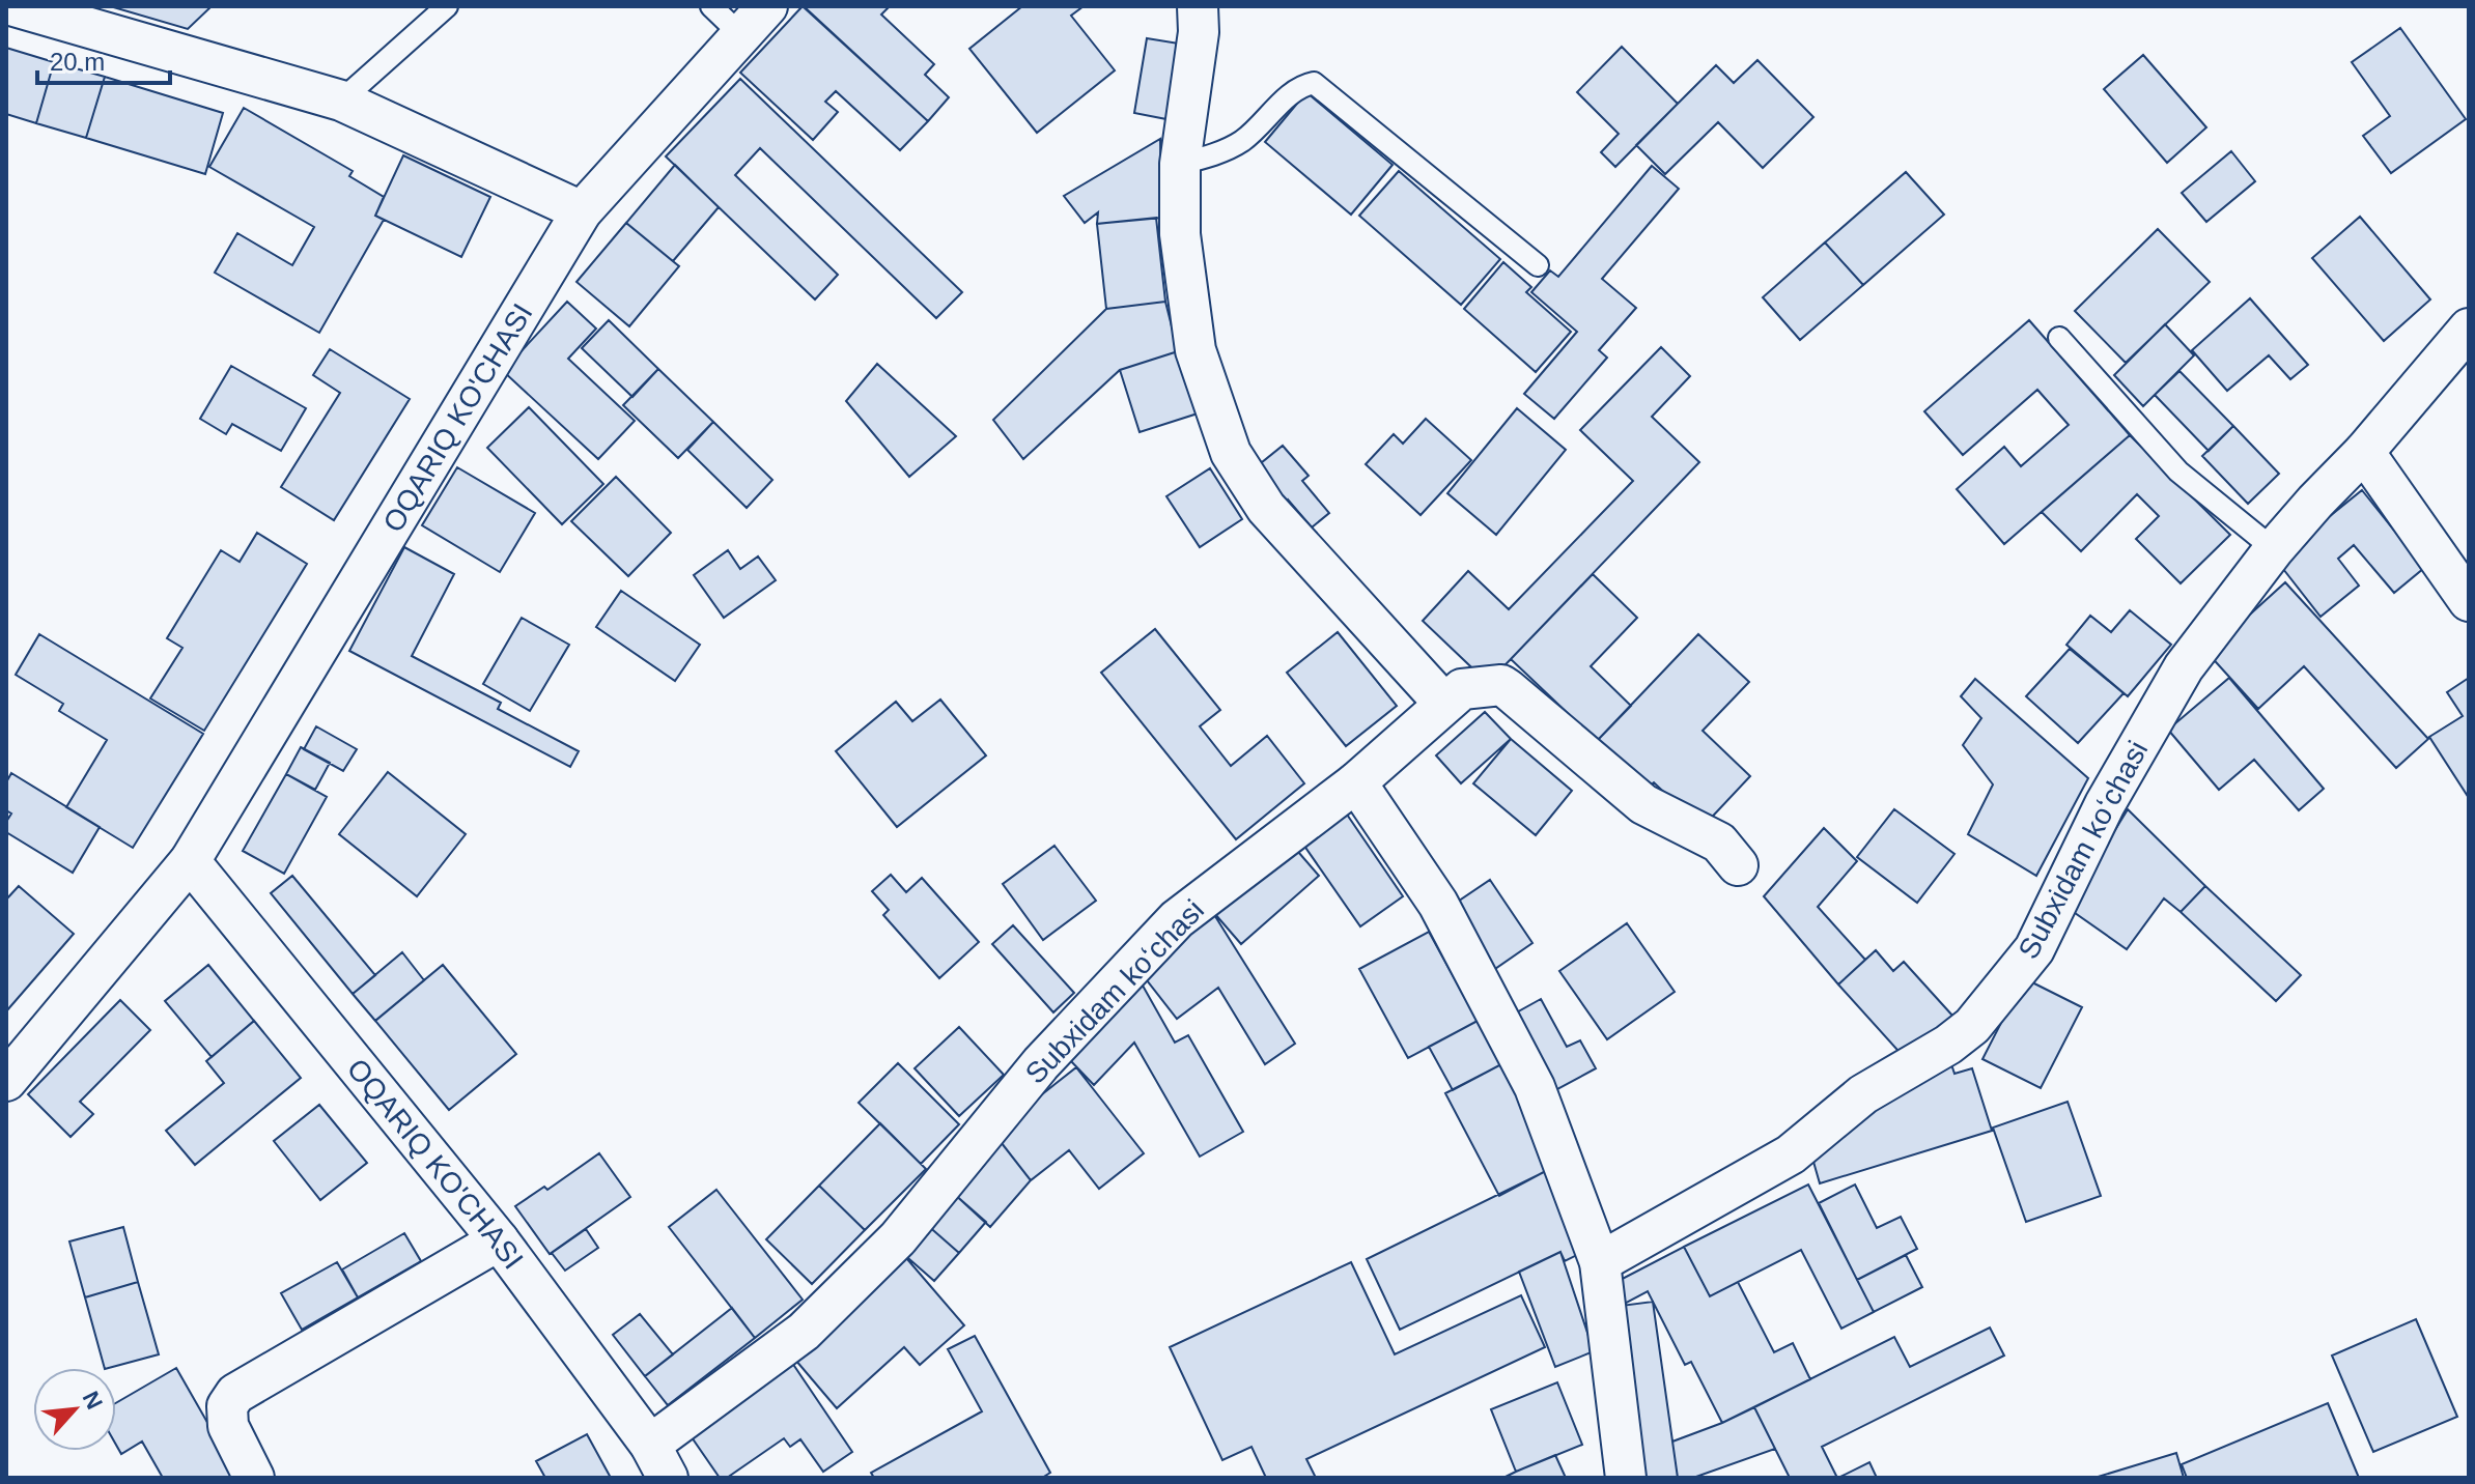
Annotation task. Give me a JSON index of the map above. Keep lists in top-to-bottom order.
{
  "streets": {
    "street": ["OQARIQ KO'CHASI", "Subxidam koʻchasi"]
  },
  "crossings": [
    ["OQARIQ KO'CHASI", "Subxidam koʻchasi"]
  ],
  "scale_bar": "20 m",
  "north": "top right"
}
